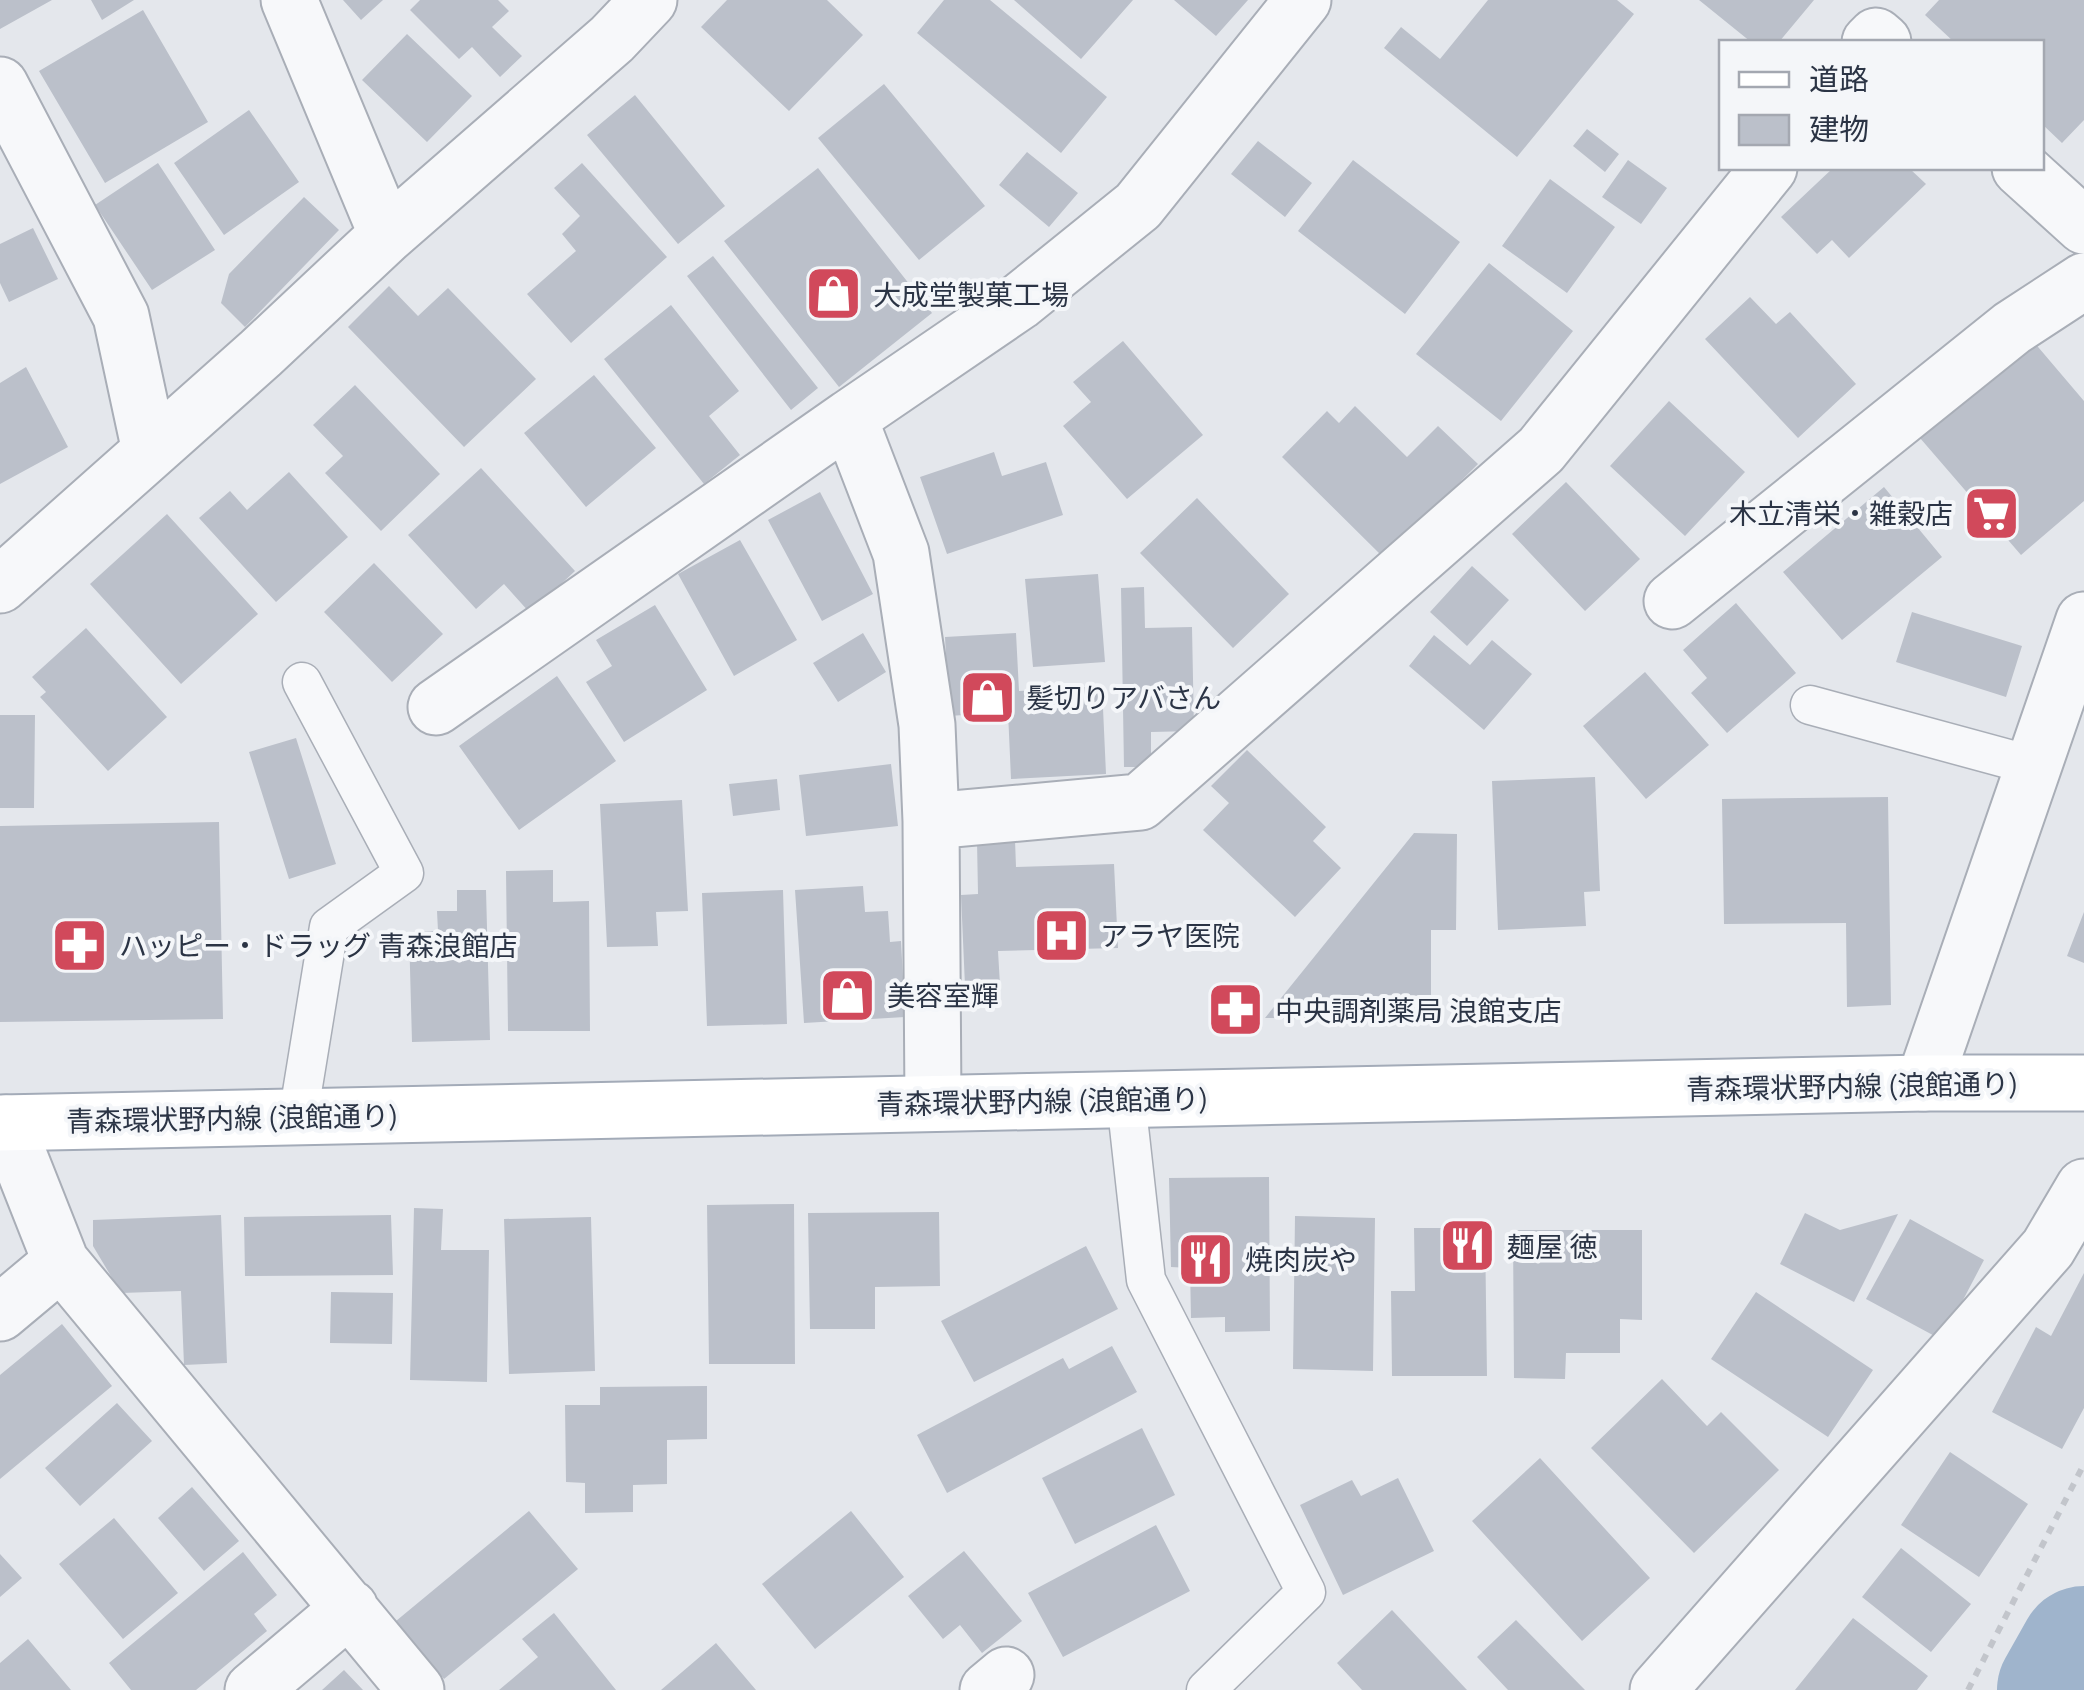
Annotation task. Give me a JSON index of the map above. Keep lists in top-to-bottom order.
{
  "streets": {
    "main road": ["青森環状野内線 (浪館通り)"]
  },
  "places": {
    "shop": ["大成堂製菓工場", "髪切りアバさん", "美容室輝"],
    "supermarket": ["木立清栄・雑穀店"],
    "hospital": ["アラヤ医院"],
    "pharmacy": ["ハッピー・ドラッグ 青森浪館店", "中央調剤薬局 浪館支店"],
    "restaurant": ["麺屋 徳", "焼肉炭や"]
  },
  "legend": ["道路", "建物"]
}
